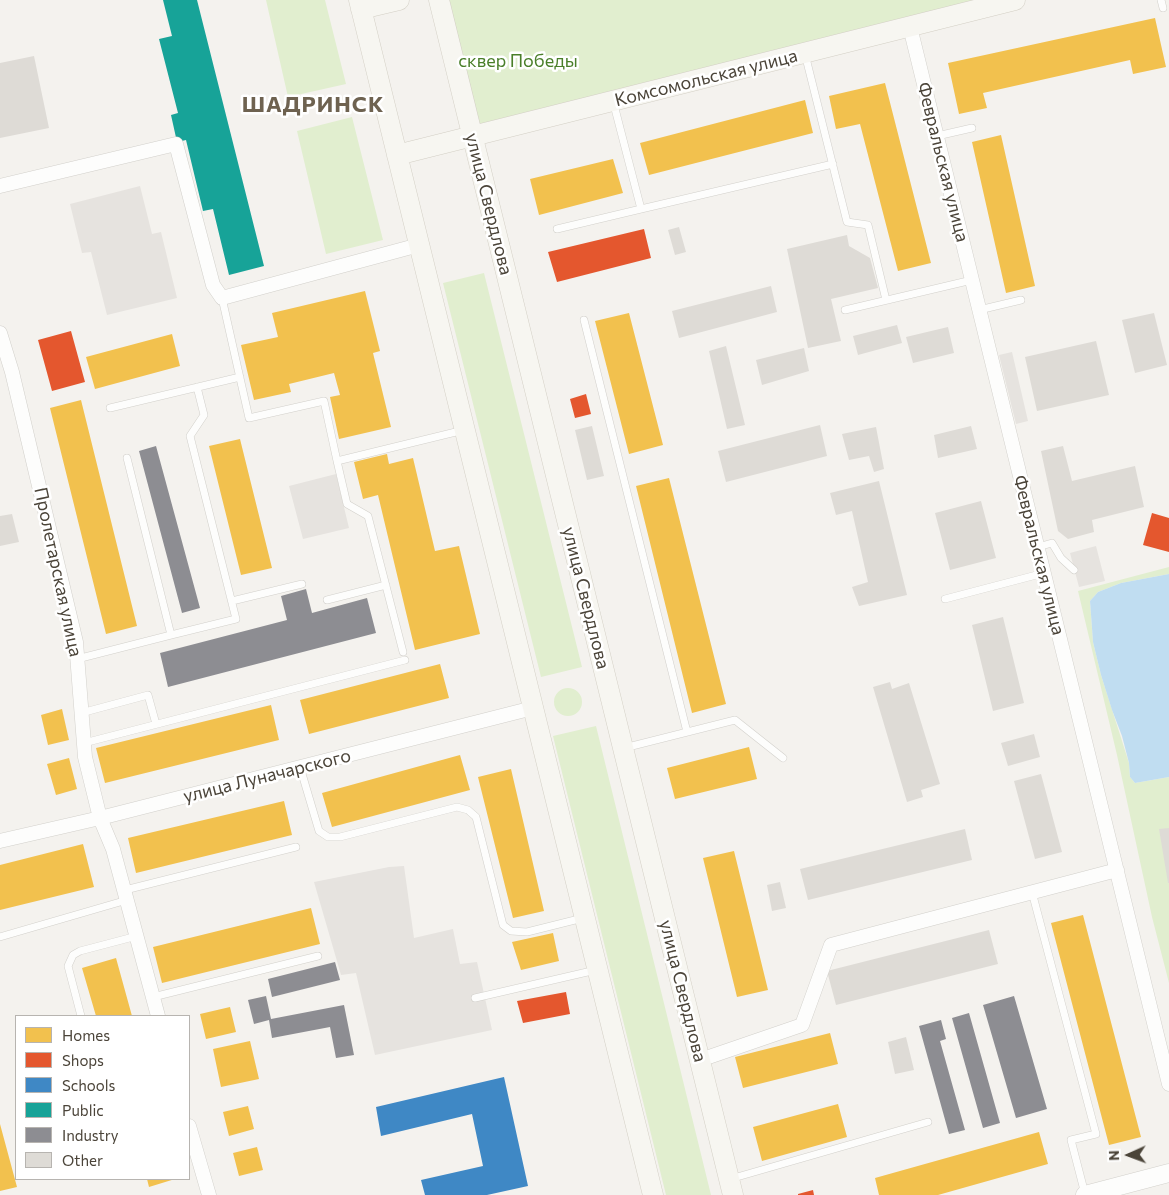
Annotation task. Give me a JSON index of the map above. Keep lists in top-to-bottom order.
{
  "streets": {
    "main road": ["Комсомольская улица", "улица Свердлова"],
    "street": ["Февральская улица", "Пролетарская улица", "улица Луначарского"]
  },
  "crossings": [
    ["Комсомольская улица", "Февральская улица"],
    ["Комсомольская улица", "улица Свердлова"],
    ["Пролетарская улица", "улица Луначарского"]
  ],
  "districts": ["ШАДРИНСК"],
  "parks": ["сквер Победы"],
  "legend": [
    "Homes",
    "Shops",
    "Schools",
    "Public",
    "Industry",
    "Other"
  ],
  "north": "left"
}
